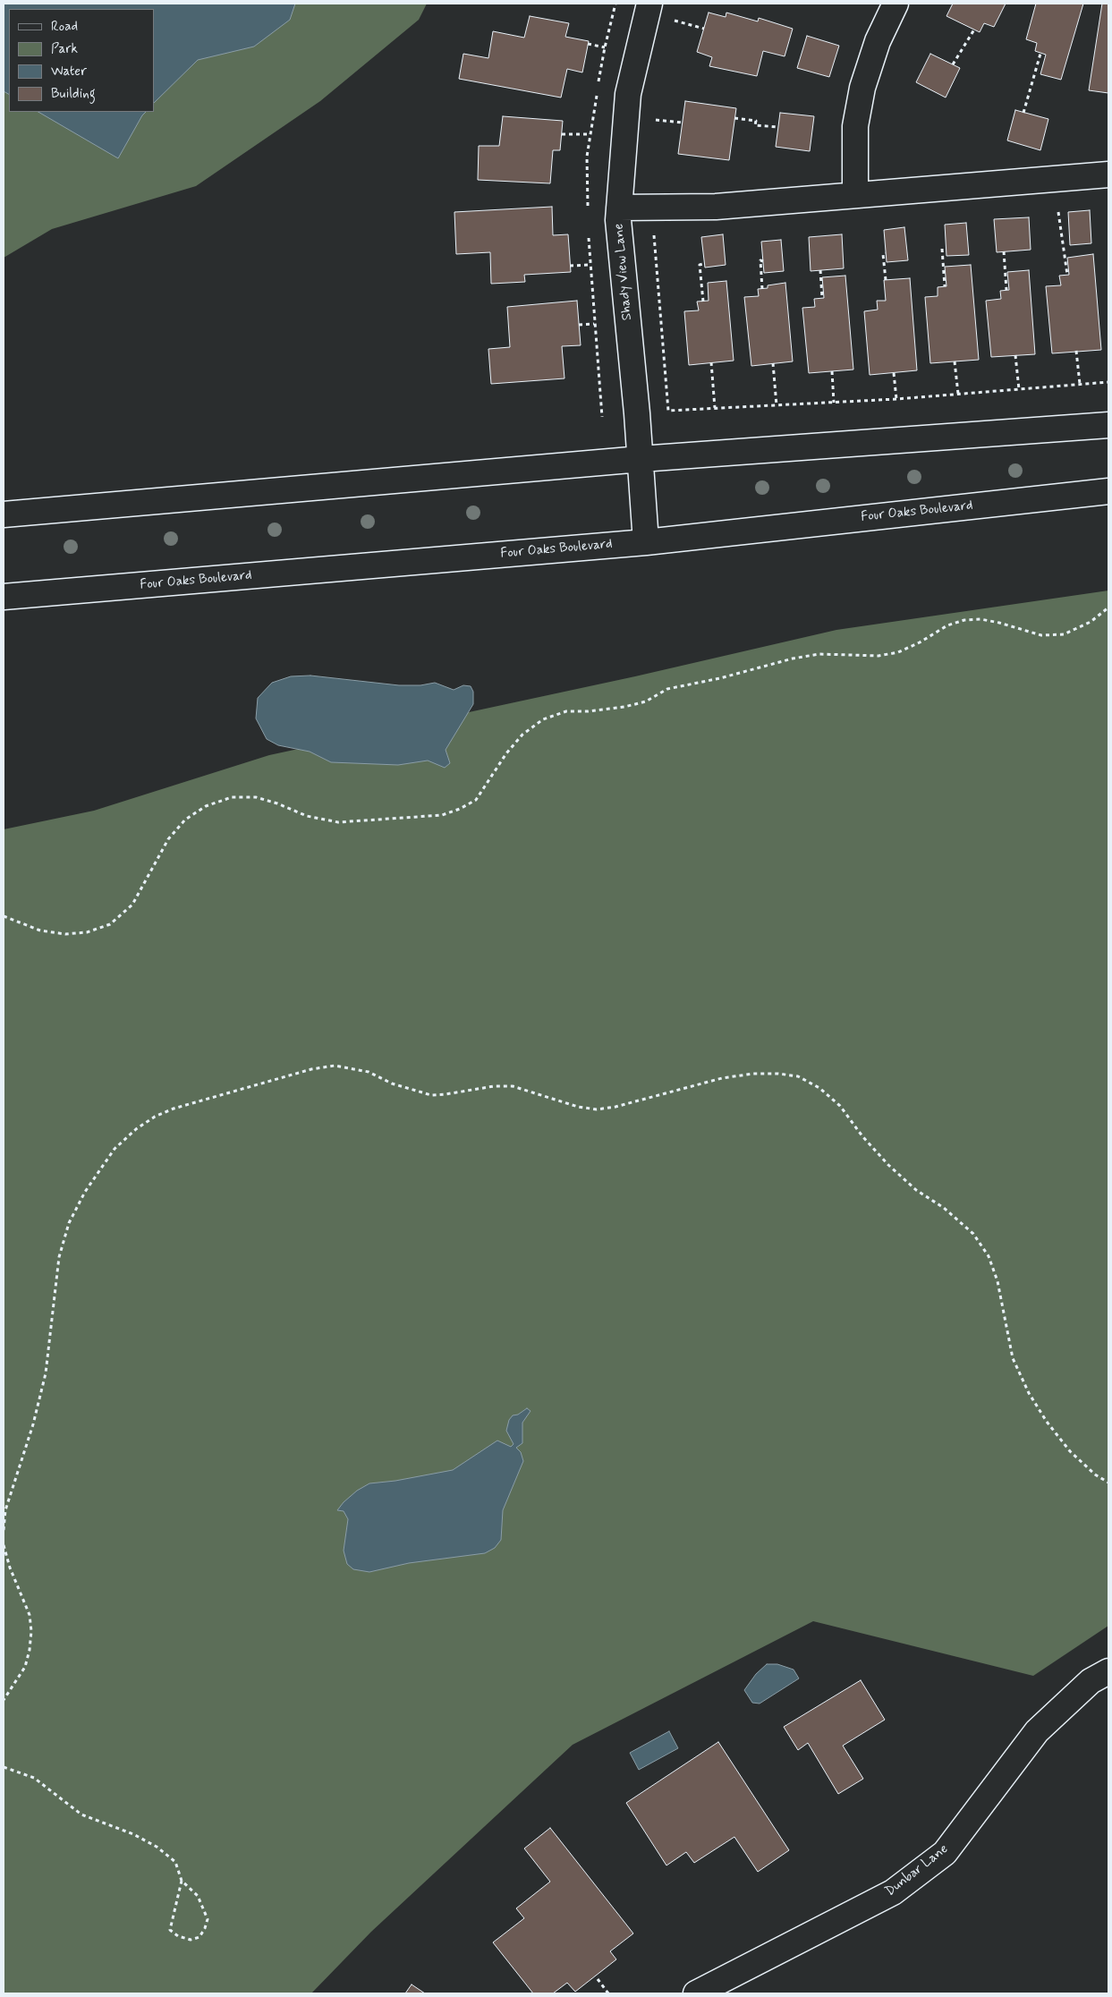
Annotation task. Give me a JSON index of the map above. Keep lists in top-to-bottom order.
{
  "streets": {
    "street": ["Shady View Lane", "Four Oaks Boulevard", "Dunbar Lane"]
  },
  "crossings": [
    ["Shady View Lane", "Four Oaks Boulevard"]
  ],
  "legend": [
    "Road",
    "Park",
    "Water",
    "Building"
  ]
}
